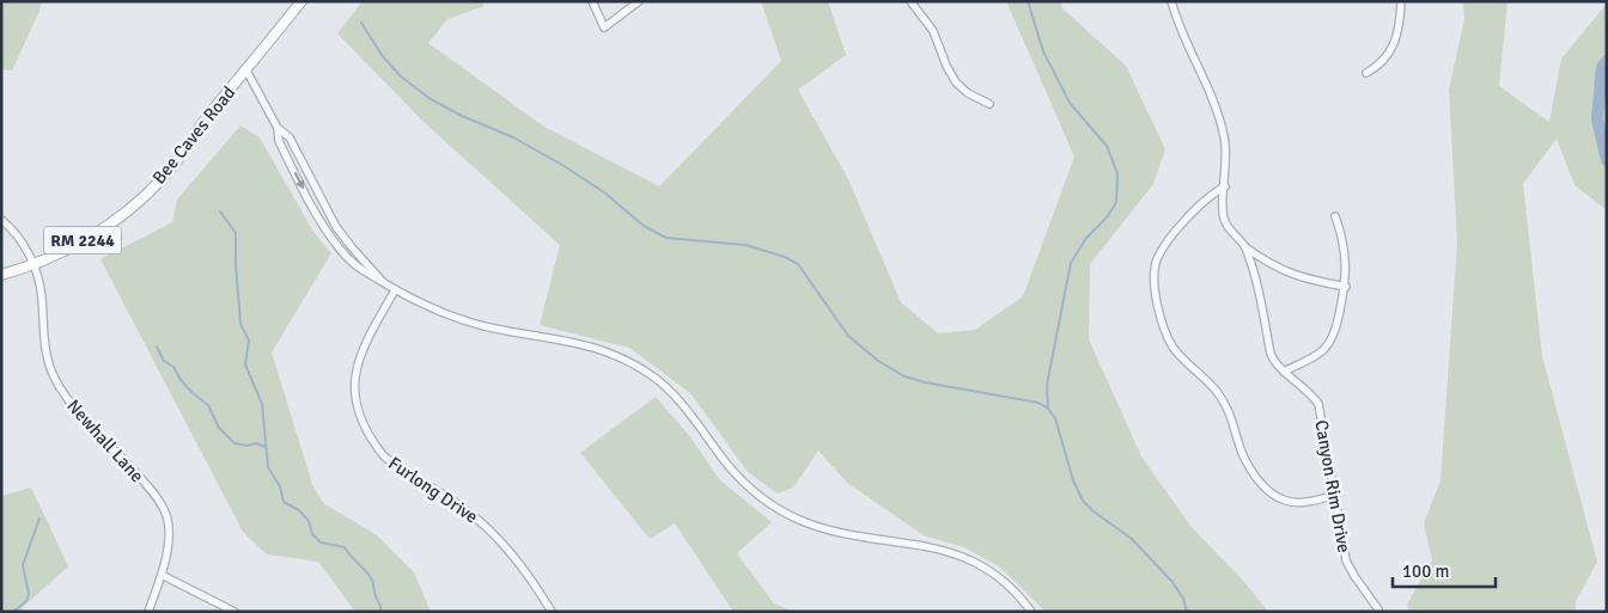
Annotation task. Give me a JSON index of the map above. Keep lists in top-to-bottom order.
{
  "streets": {
    "main road": ["Bee Caves Road", "RM 2244"],
    "street": ["Newhall Lane", "Canyon Rim Drive", "Furlong Drive"]
  },
  "crossings": [
    ["Bee Caves Road", "Newhall Lane"]
  ],
  "scale_bar": "100 m"
}
